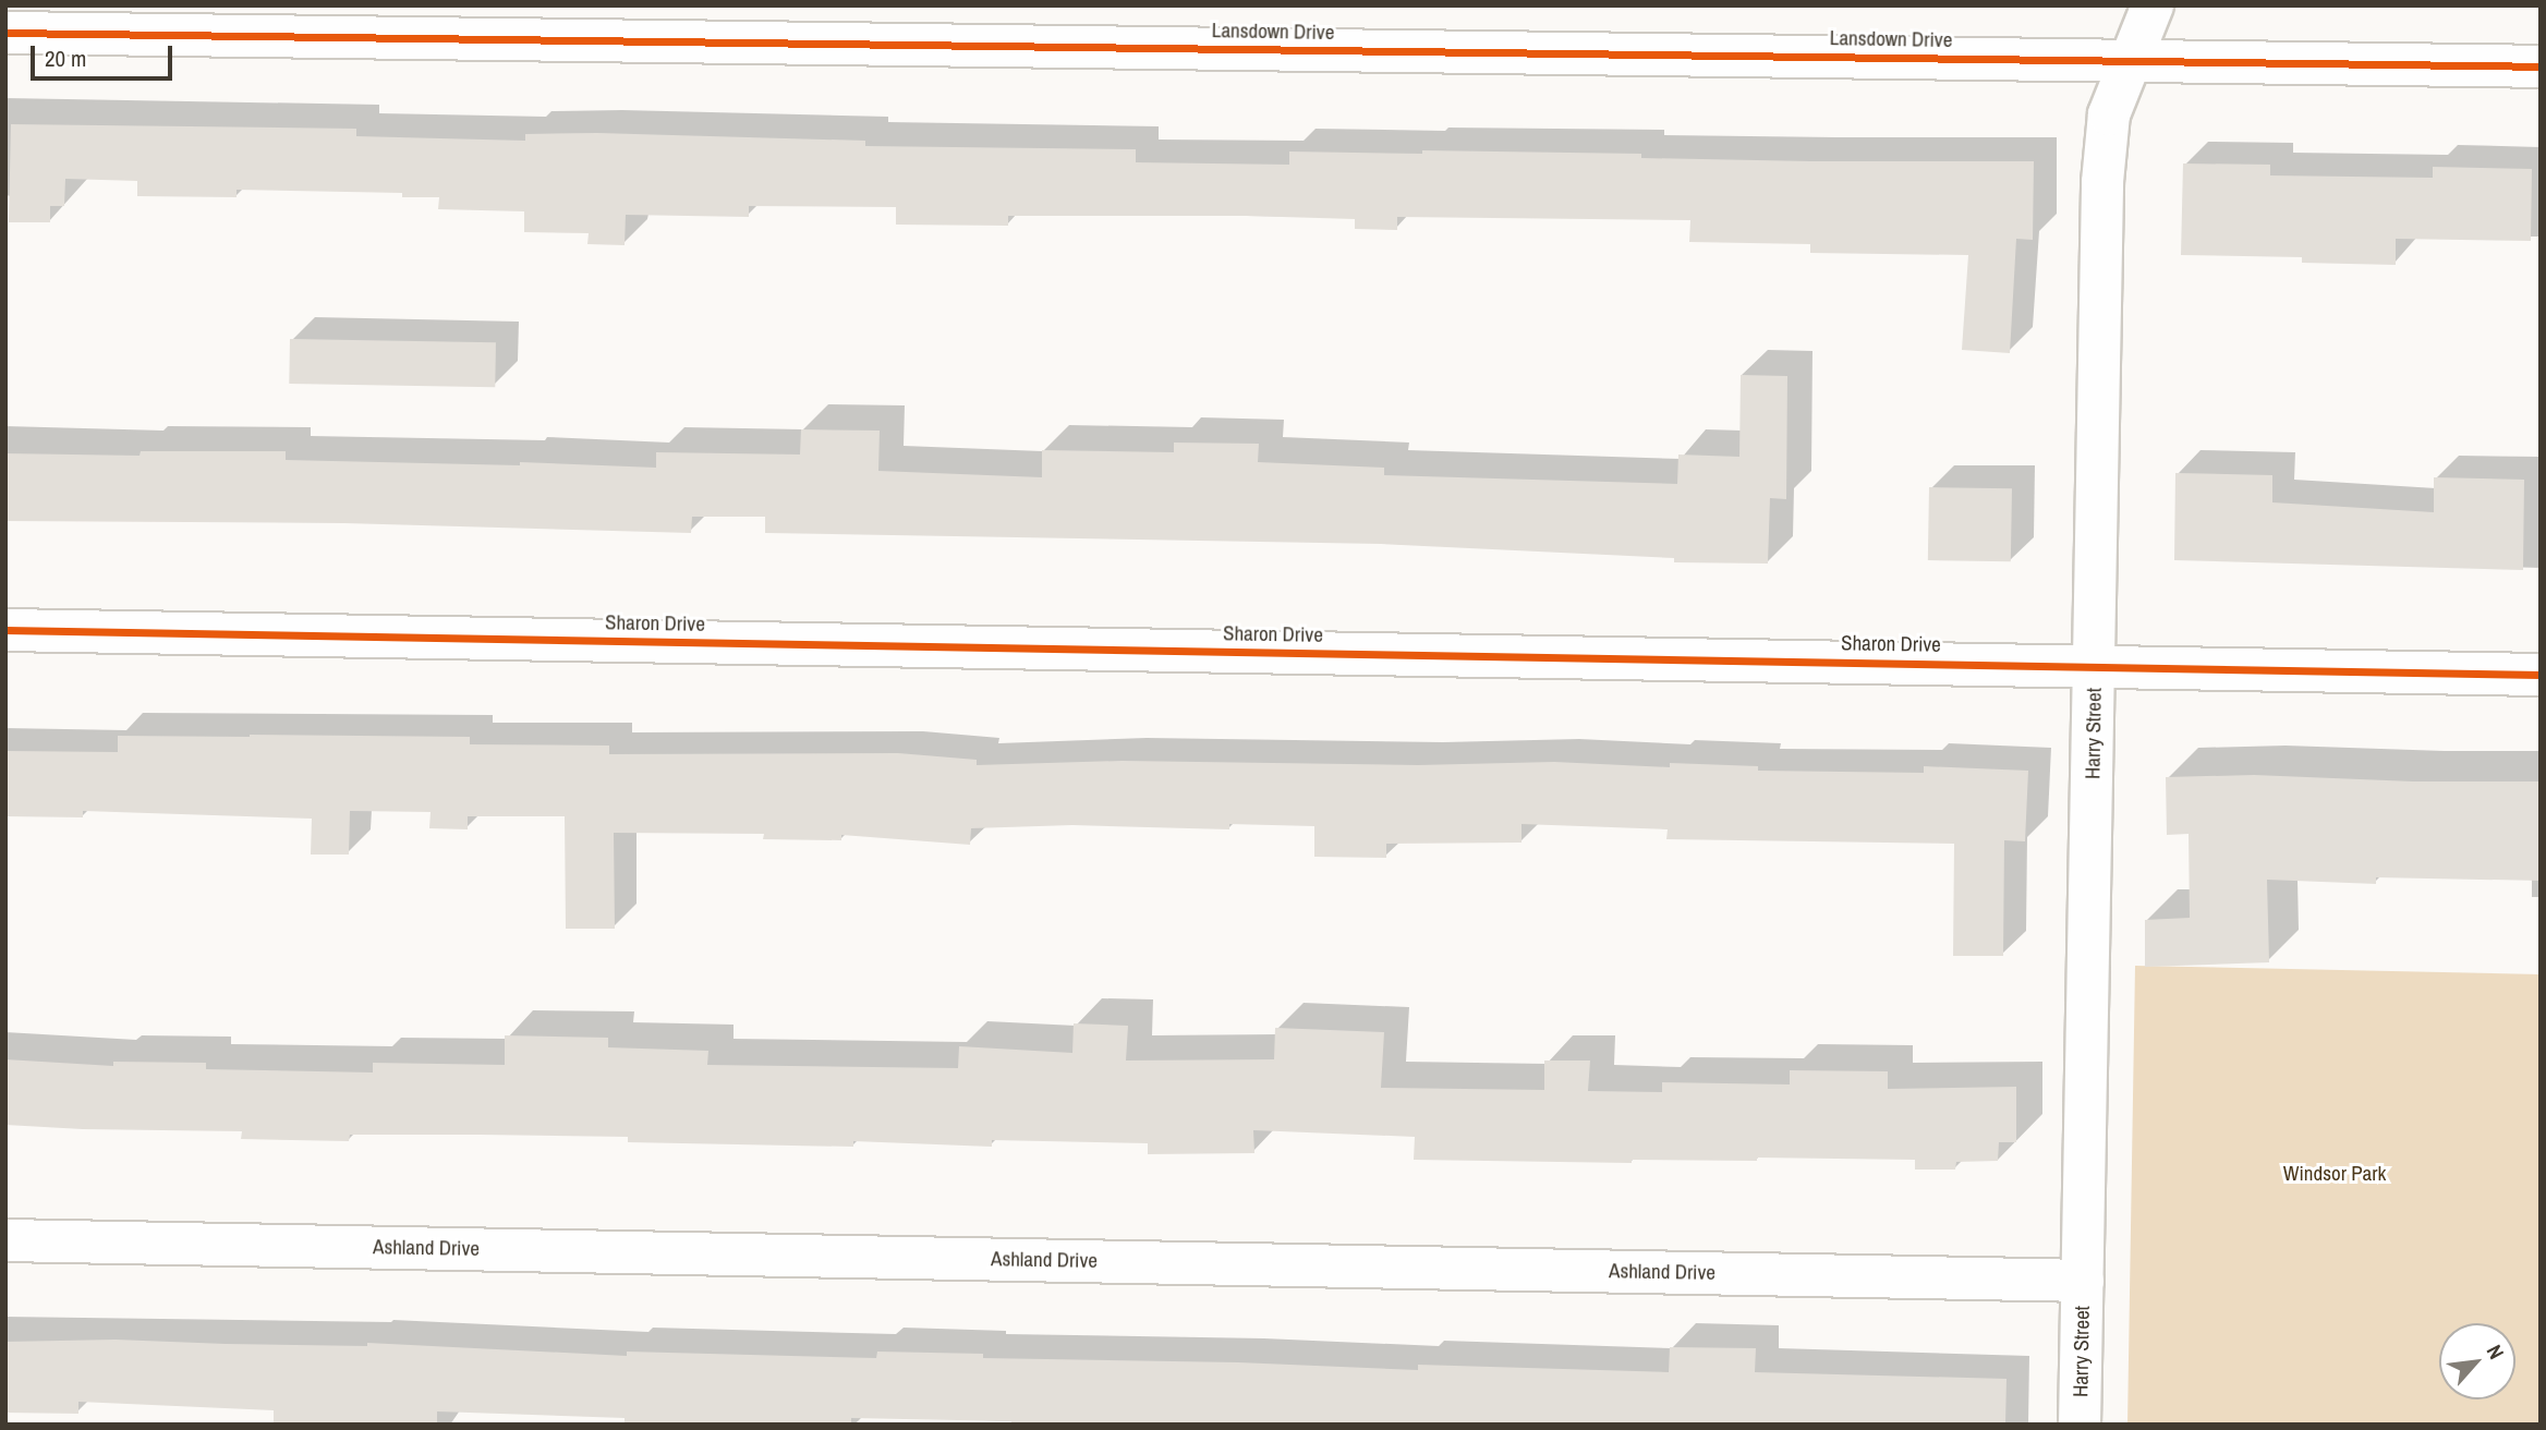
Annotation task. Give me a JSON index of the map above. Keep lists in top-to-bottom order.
{
  "streets": {
    "street": [
      "Lansdown Drive",
      "Sharon Drive",
      "Harry Street",
      "Ashland Drive"
    ]
  },
  "crossings": [
    ["Lansdown Drive", "Harry Street"],
    ["Sharon Drive", "Harry Street"],
    ["Harry Street", "Ashland Drive"]
  ],
  "parks": ["Windsor Park"],
  "scale_bar": "20 m",
  "north": "top right"
}
